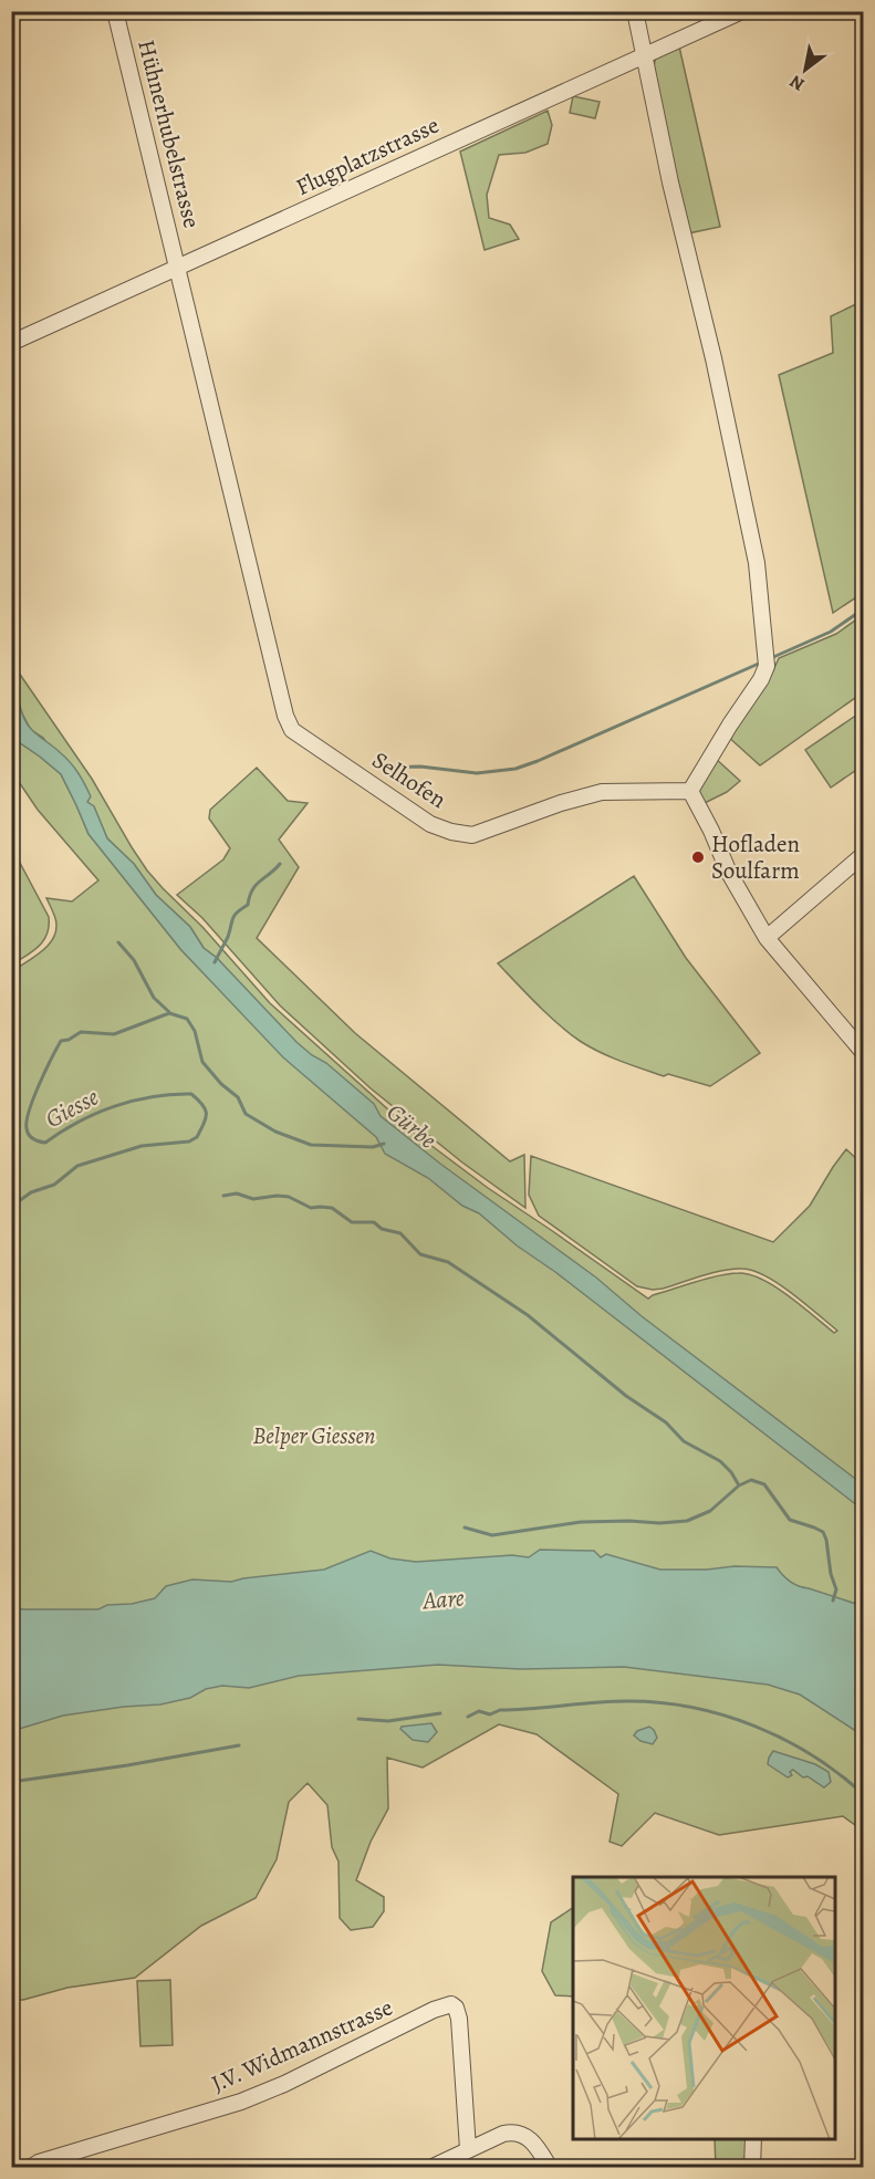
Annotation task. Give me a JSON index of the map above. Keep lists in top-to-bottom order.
{
  "streets": {
    "street": [
      "Hühnerhubelstrasse",
      "Flugplatzstrasse",
      "Selhofen",
      "J.V. Widmannstrasse"
    ]
  },
  "crossings": [
    ["Hühnerhubelstrasse", "Flugplatzstrasse"],
    ["Hühnerhubelstrasse", "Selhofen"],
    ["Flugplatzstrasse", "Selhofen"]
  ],
  "water": ["Giesse", "Gürbe", "Aare"],
  "parks": ["Belper Giessen"],
  "places": ["Hofladen Soulfarm"],
  "north": "bottom left"
}
